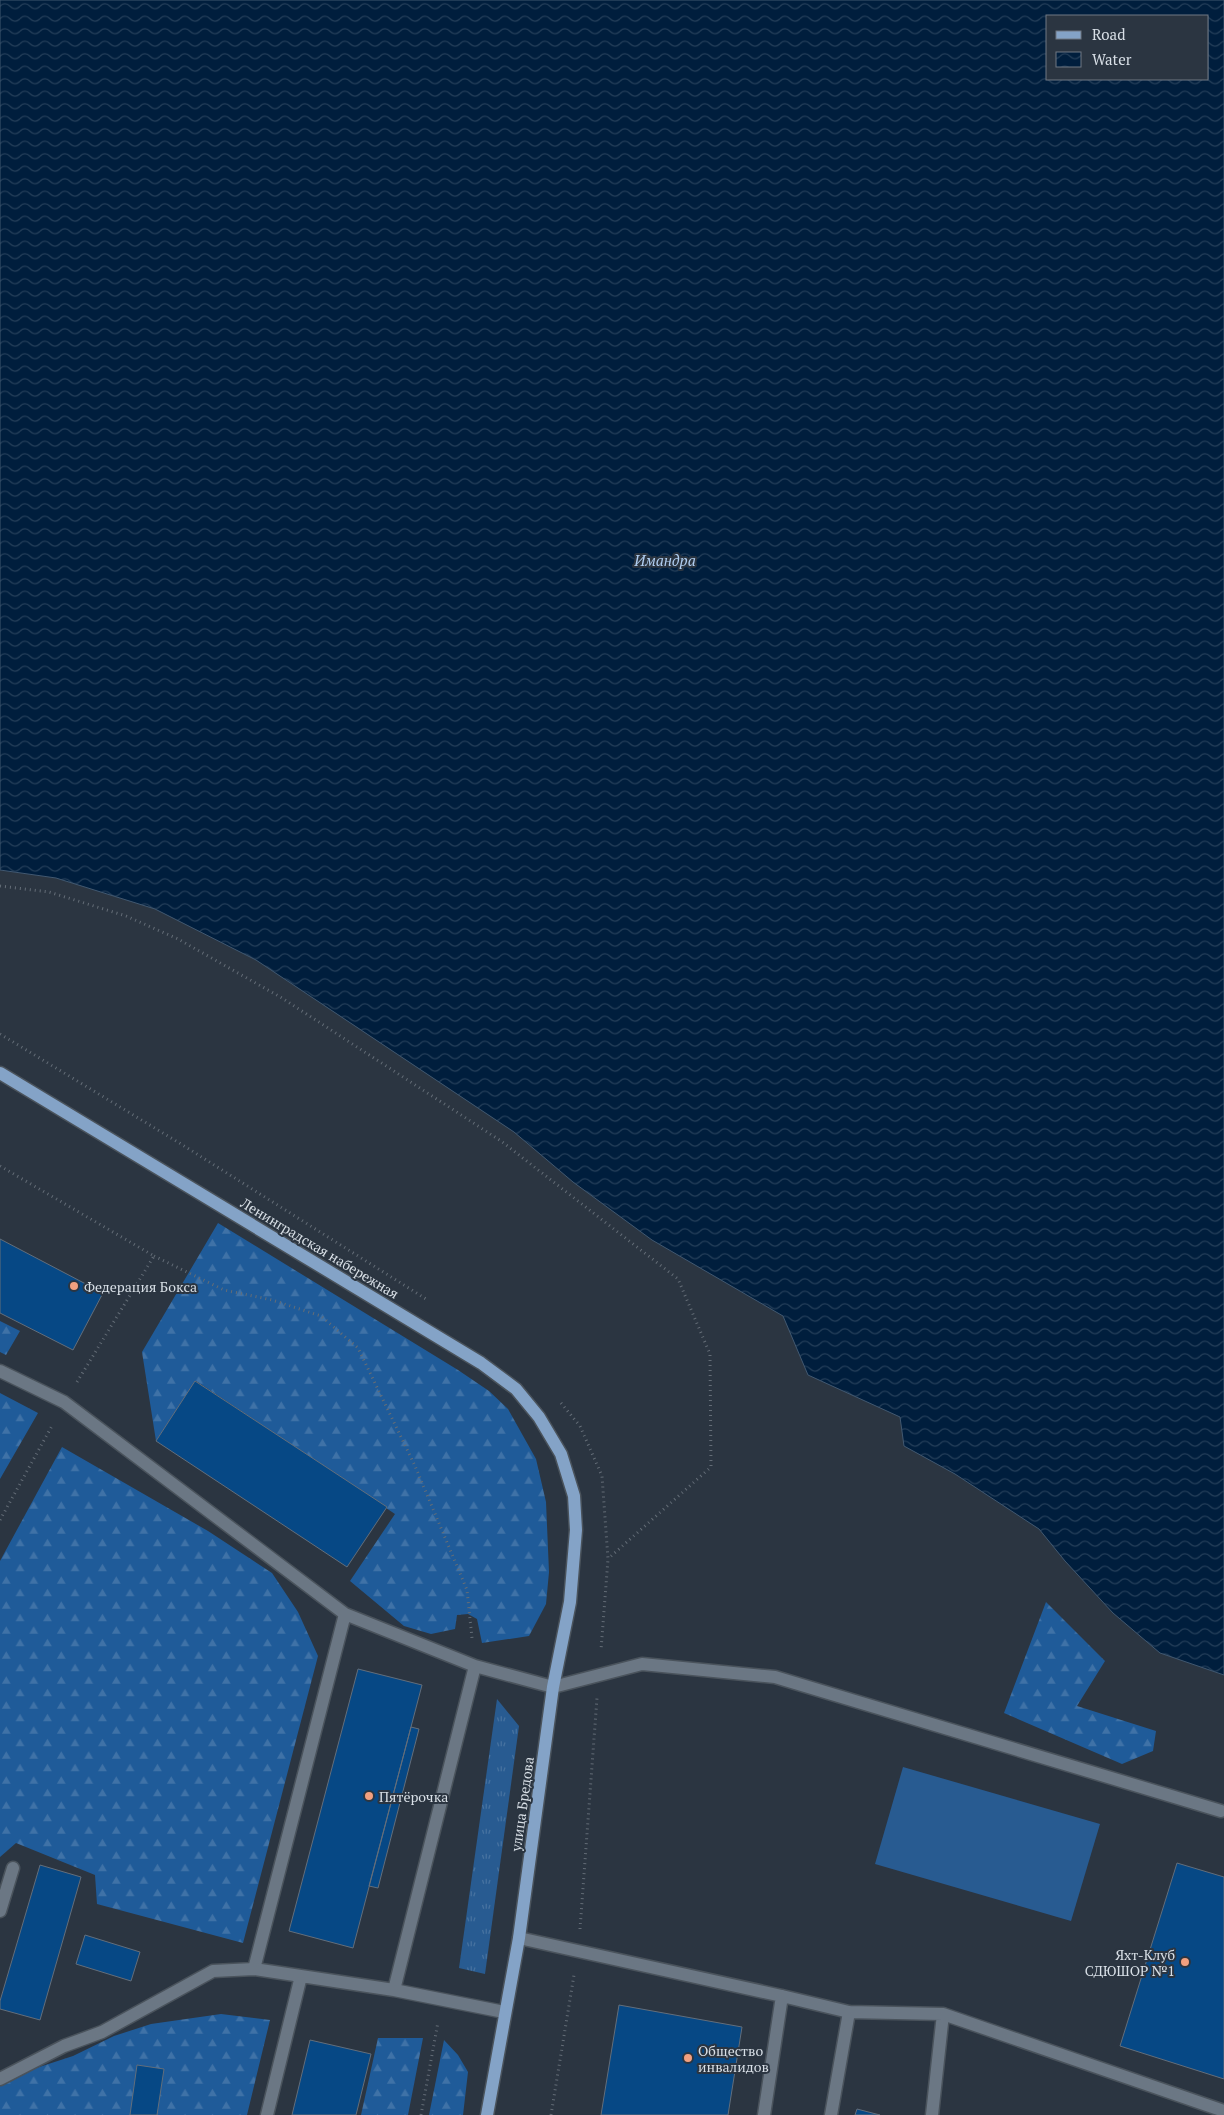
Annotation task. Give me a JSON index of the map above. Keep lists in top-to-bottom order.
{
  "streets": {
    "main road": ["Ленинградская набережная", "улица Бредова"]
  },
  "crossings": [
    ["Ленинградская набережная", "улица Бредова"]
  ],
  "water": ["Имандра"],
  "places": [
    "Федерация Бокса",
    "Пятёрочка",
    "Яхт-Клуб СДЮШОР №1",
    "Общество инвалидов"
  ],
  "legend": ["Road", "Water"]
}
